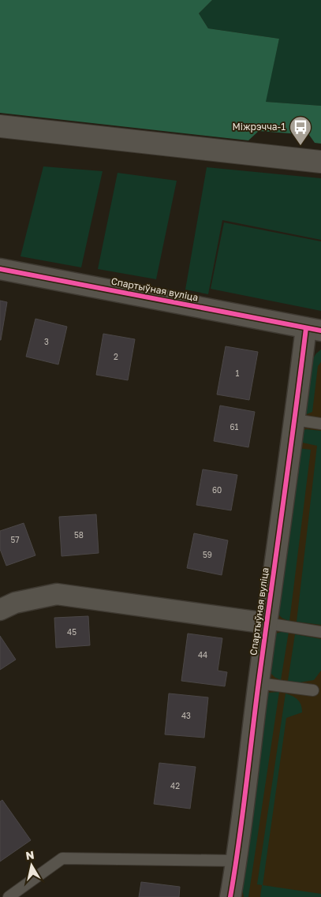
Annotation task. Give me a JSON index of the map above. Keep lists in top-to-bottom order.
{
  "streets": {
    "street": ["Спартыўная вуліца"]
  },
  "places": {
    "bus stop": ["Міжрэчча-1"]
  },
  "house_numbers": [
    "3",
    "2",
    "1",
    "61",
    "60",
    "58",
    "57",
    "59",
    "45",
    "44",
    "43",
    "42"
  ],
  "north": "top"
}
